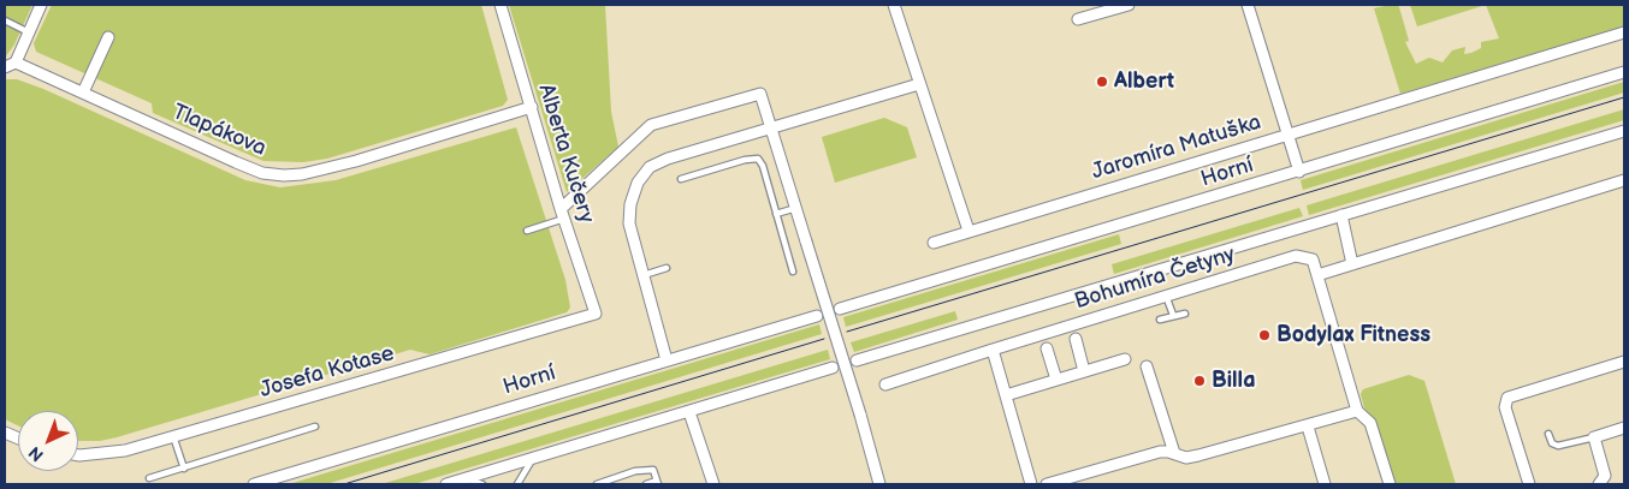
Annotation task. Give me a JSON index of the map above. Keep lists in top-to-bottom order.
{
  "streets": {
    "street": [
      "Tlapákova",
      "Jaromíra Matuška",
      "Alberta Kučery",
      "Horní",
      "Bohumíra Četyny",
      "Josefa Kotase"
    ]
  },
  "crossings": [
    ["Tlapákova", "Alberta Kučery"],
    ["Alberta Kučery", "Josefa Kotase"]
  ],
  "places": ["Albert", "Bodylax Fitness", "Billa"],
  "north": "bottom left"
}
